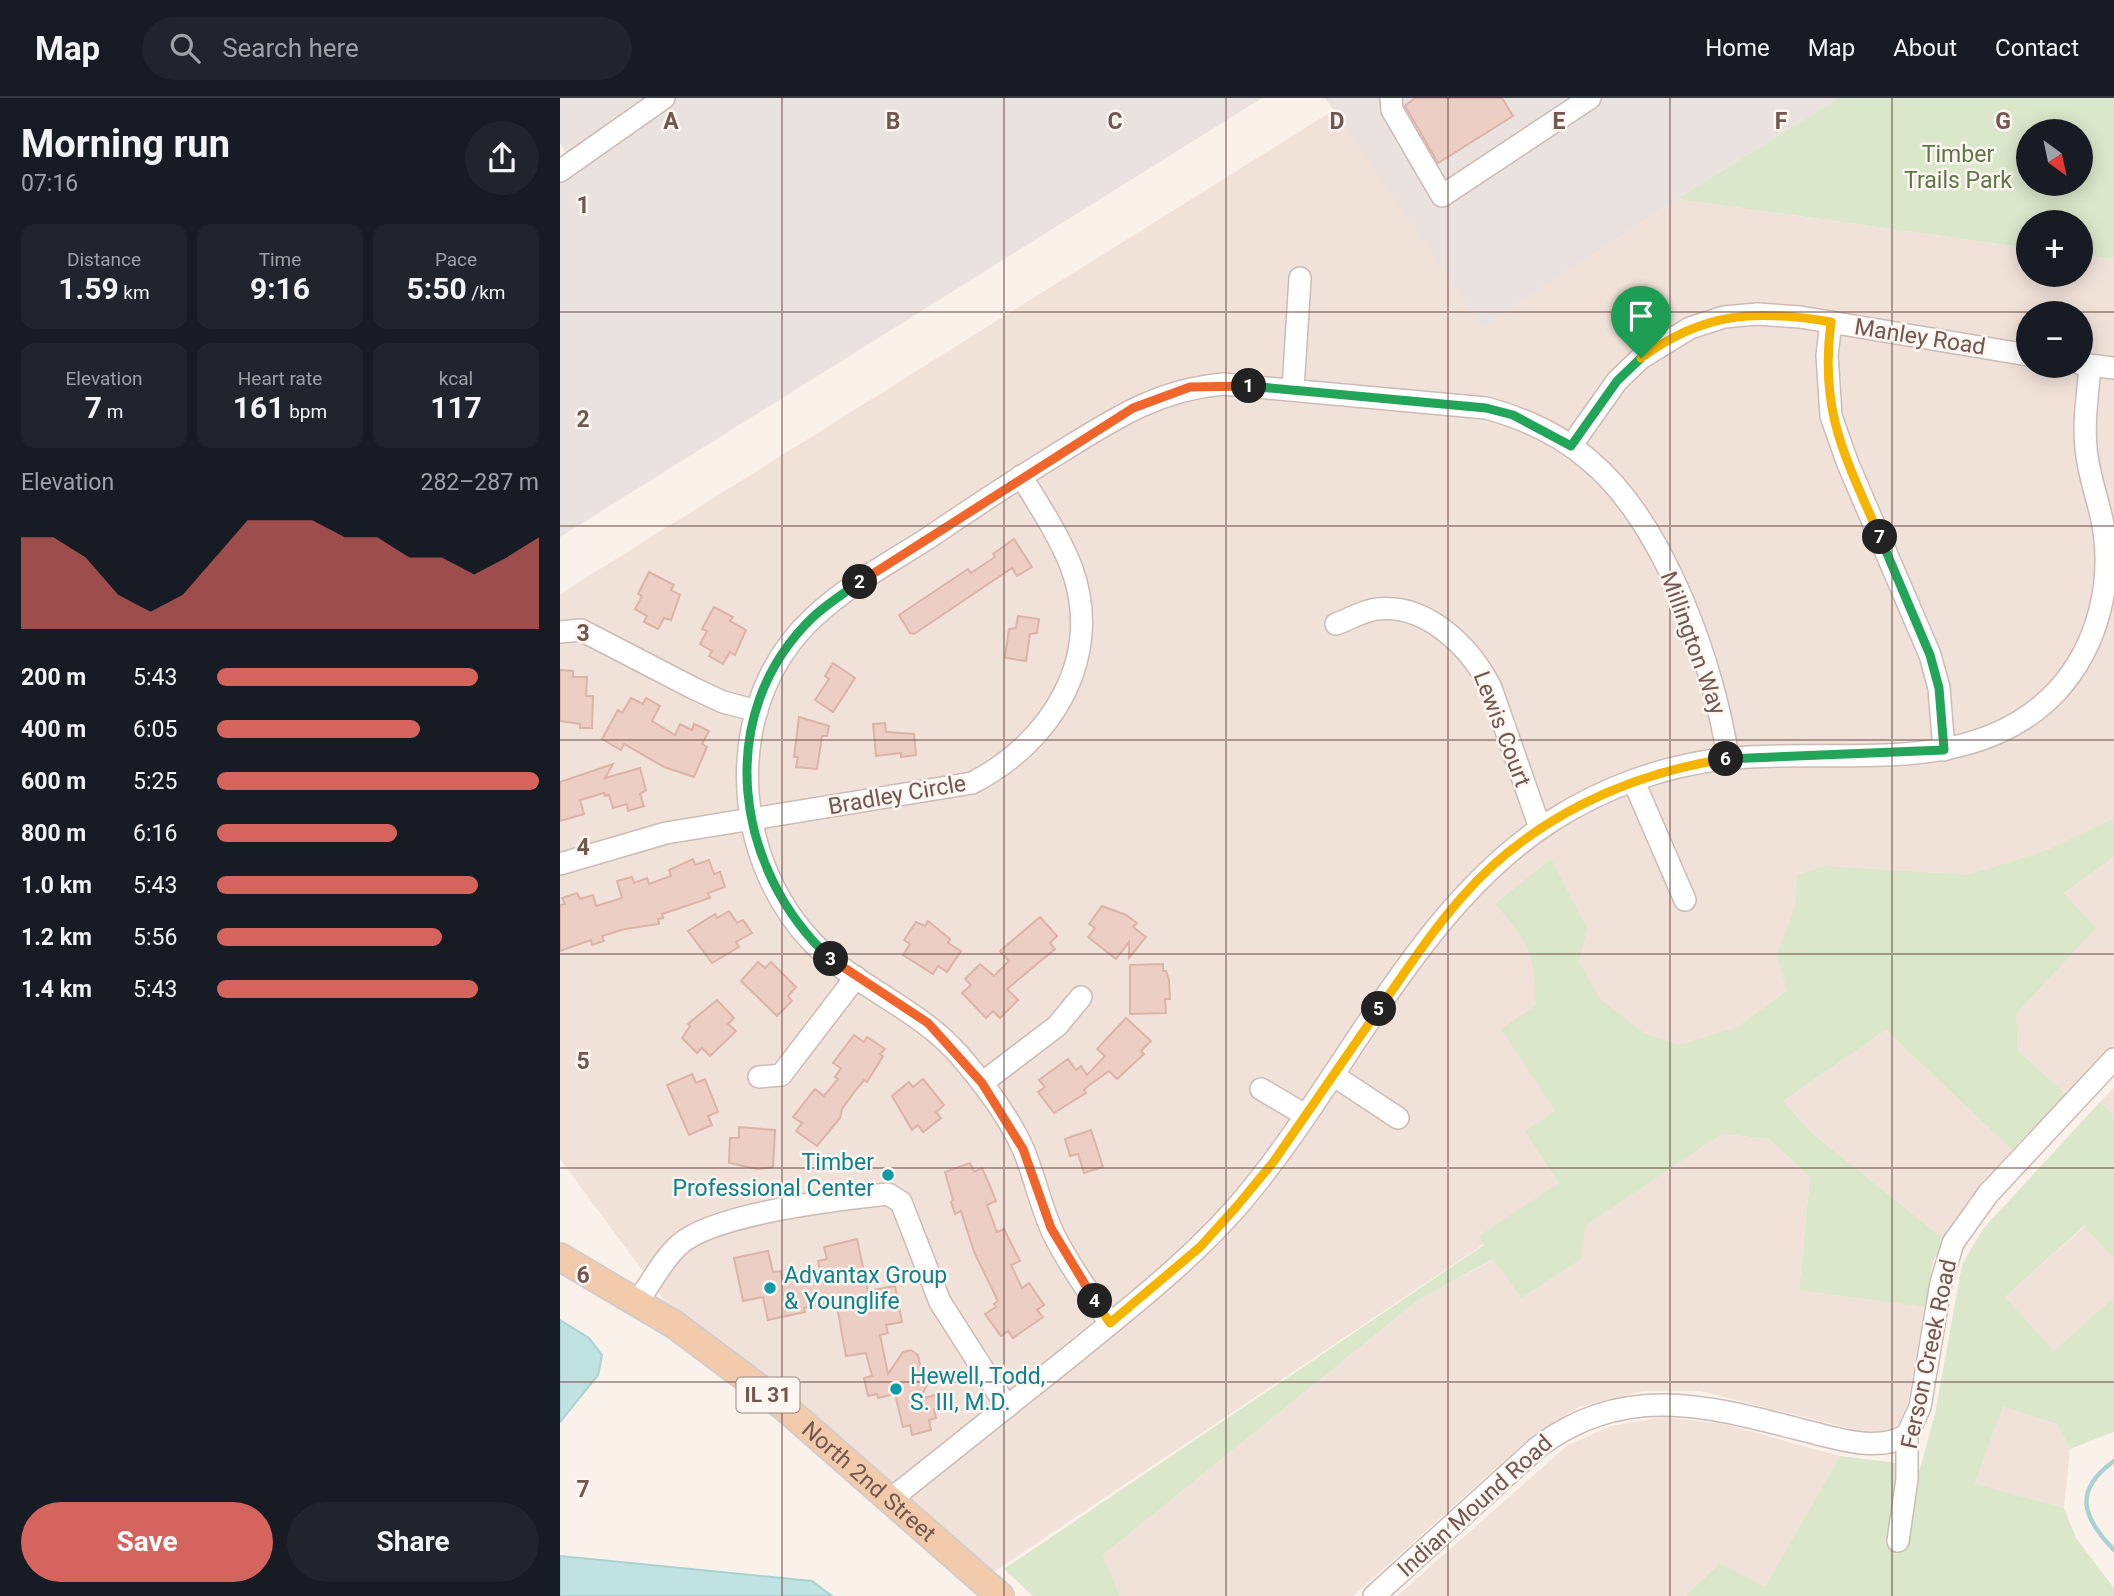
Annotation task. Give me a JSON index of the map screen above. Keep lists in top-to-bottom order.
{
  "streets": {
    "main road": ["IL 31", "North 2nd Street"],
    "street": [
      "Manley Road",
      "Millington Way",
      "Lewis Court",
      "Bradley Circle",
      "Ferson Creek Road",
      "Indian Mound Road"
    ]
  },
  "crossings": [
    ["Manley Road", "Millington Way"],
    ["Millington Way", "Bradley Circle"],
    ["Ferson Creek Road", "Indian Mound Road"]
  ],
  "parks": ["Timber Trails Park"],
  "places": ["Timber Professional Center", "Advantax Group & Younglife", "Hewell, Todd, S. III, M.D."],
  "north": "bottom right",
  "page": {
    "header": "Map",
    "search": "Search here",
    "nav": [
      "Home",
      "Map",
      "About",
      "Contact"
    ],
    "heading": ["Morning run", "07:16"],
    "map_buttons": ["+", "−"],
    "stats": [
      ["Distance", "1.59 km"],
      ["Time", "9:16"],
      ["Pace", "5:50 /km"],
      ["Elevation", "7 m"],
      ["Heart rate", "161 bpm"],
      ["kcal", "117"]
    ],
    "pins": [
      "1",
      "7",
      "2",
      "6",
      "3",
      "5",
      "4"
    ],
    "chart": ["Elevation", "282–287 m"],
    "list": [
      {
        "name": "200 m",
        "note": "5:43"
      },
      {
        "name": "400 m",
        "note": "6:05"
      },
      {
        "name": "600 m",
        "note": "5:25"
      },
      {
        "name": "800 m",
        "note": "6:16"
      },
      {
        "name": "1.0 km",
        "note": "5:43"
      },
      {
        "name": "1.2 km",
        "note": "5:56"
      },
      {
        "name": "1.4 km",
        "note": "5:43"
      }
    ],
    "buttons": ["Save", "Share"]
  },
  "grid": {
    "columns": [
      "A",
      "B",
      "C",
      "D",
      "E",
      "F",
      "G"
    ],
    "rows": [
      "1",
      "2",
      "3",
      "4",
      "5",
      "6",
      "7"
    ]
  }
}
